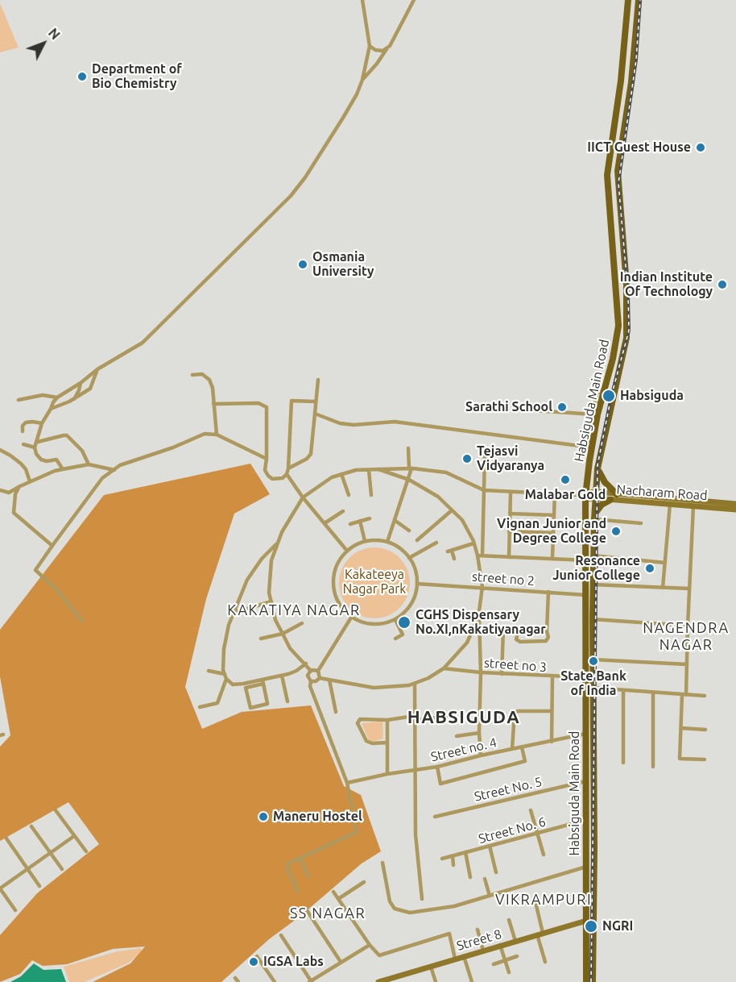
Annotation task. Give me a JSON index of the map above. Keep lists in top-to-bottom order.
{
  "streets": {
    "main road": ["Habsiguda Main Road", "Nacharam Road", "Street 8"],
    "street": [
      "street no 2",
      "street no 3",
      "Street no. 4",
      "Street No. 5",
      "Street No. 6"
    ]
  },
  "crossings": [
    ["Habsiguda Main Road", "Nacharam Road"],
    ["Habsiguda Main Road", "street no 2"],
    ["Habsiguda Main Road", "street no 3"],
    ["Habsiguda Main Road", "Street no. 4"],
    ["Habsiguda Main Road", "Street No. 5"],
    ["Habsiguda Main Road", "Street No. 6"],
    ["Habsiguda Main Road", "Street 8"]
  ],
  "districts": [
    "KAKATIYA NAGAR",
    "NAGENDRA NAGAR",
    "HABSIGUDA",
    "VIKRAMPURI",
    "SS NAGAR"
  ],
  "parks": ["Kakateeya Nagar Park"],
  "places": [
    "Department of Bio Chemistry",
    "IICT Guest House",
    "Osmania University",
    "Indian Institute Of Technology",
    "Habsiguda",
    "Sarathi School",
    "Tejasvi Vidyaranya",
    "Malabar Gold",
    "Vignan Junior and Degree College",
    "Resonance Junior College",
    "CGHS Dispensary No.XI,nKakatiyanagar",
    "State Bank of India",
    "Maneru Hostel",
    "NGRI",
    "IGSA Labs"
  ],
  "north": "top right"
}
